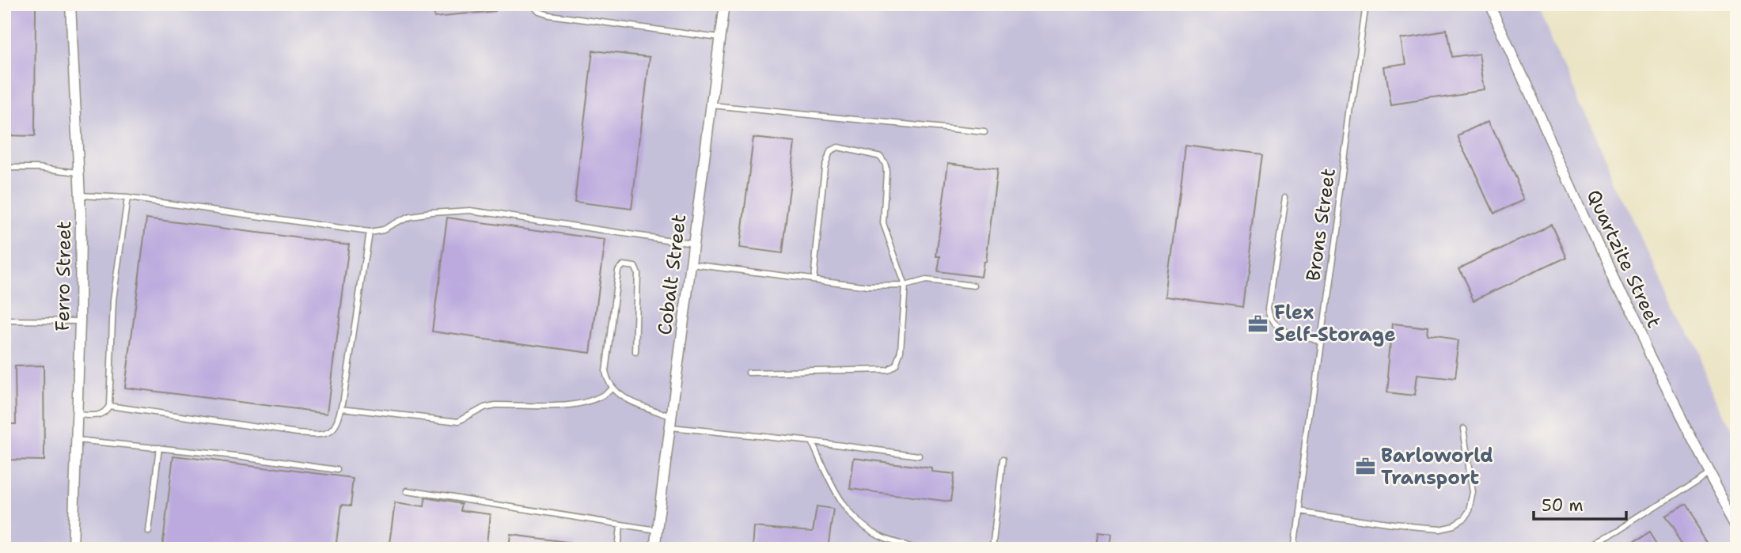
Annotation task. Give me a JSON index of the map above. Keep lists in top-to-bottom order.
{
  "streets": {
    "street": ["Quartzite Street", "Cobalt Street", "Ferro Street"],
    "lane": ["Brons Street"]
  },
  "places": {
    "office": ["Flex Self-Storage", "Barloworld Transport"]
  },
  "scale_bar": "50 m"
}
